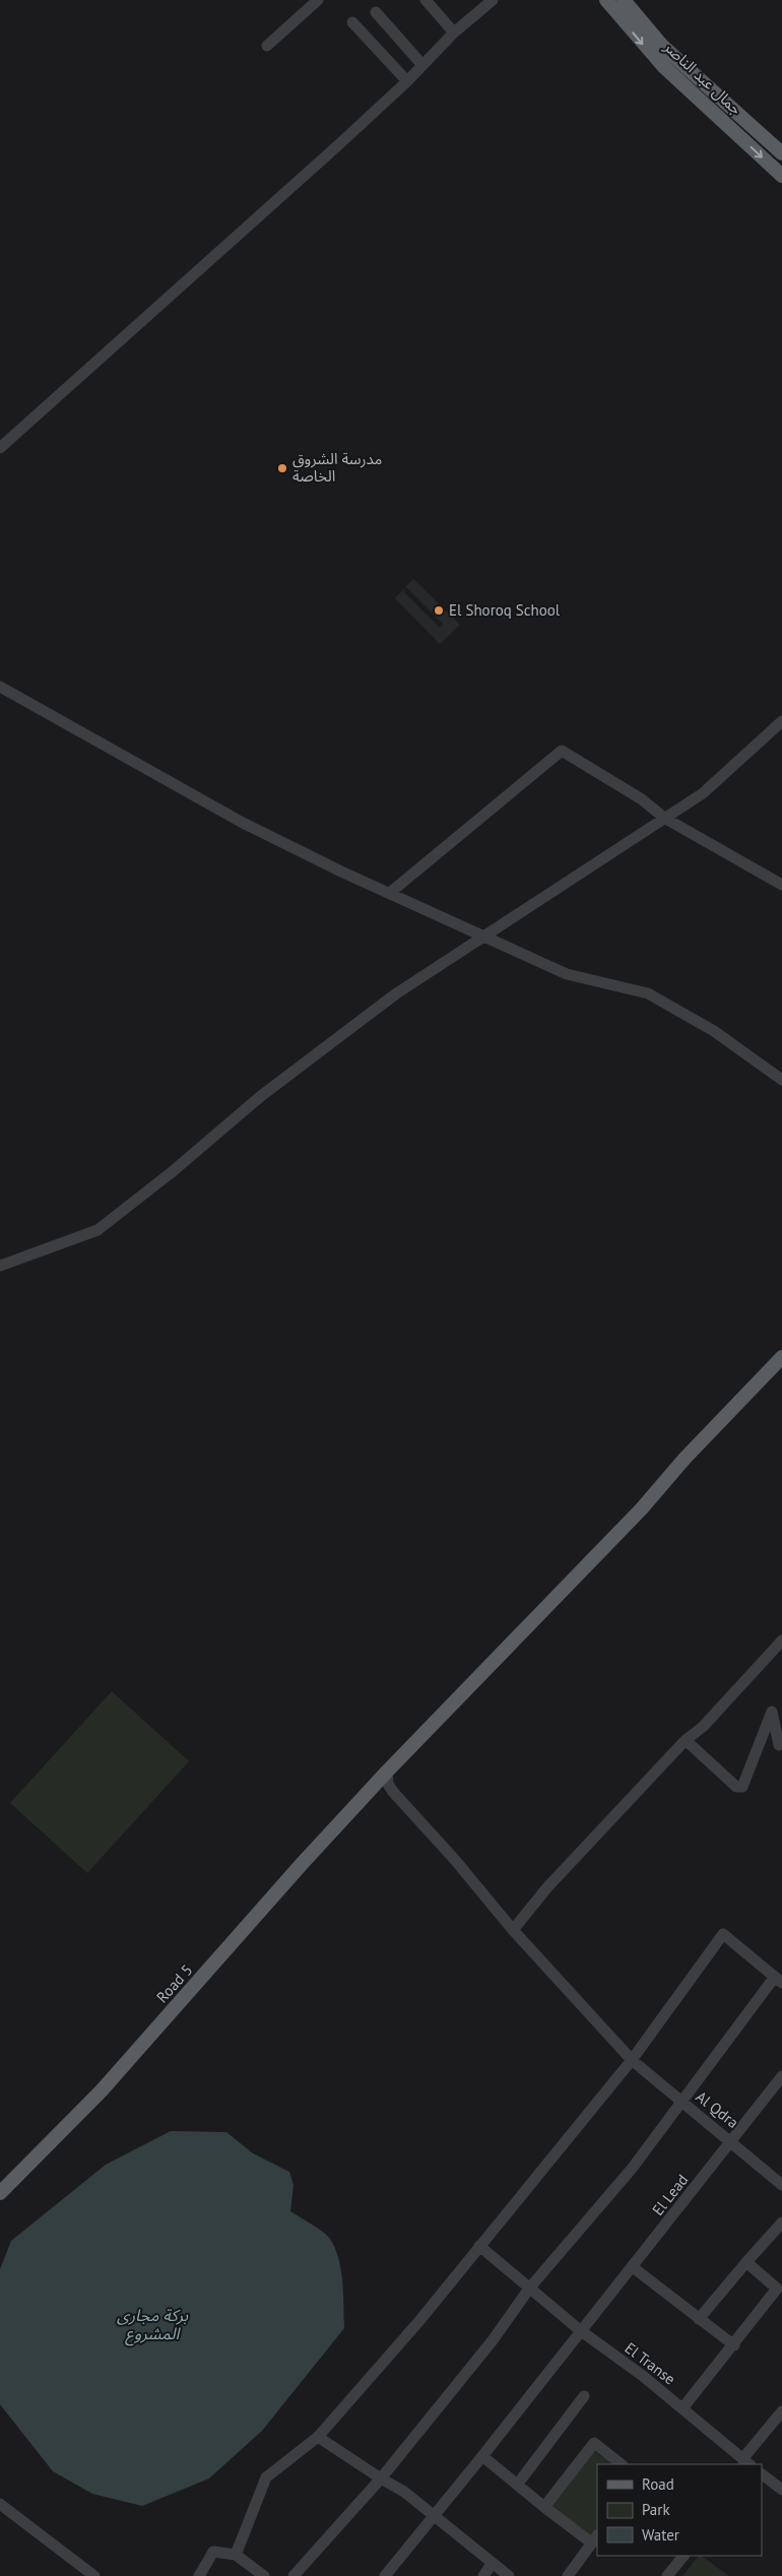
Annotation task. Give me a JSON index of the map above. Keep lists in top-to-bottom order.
{
  "streets": {
    "main road": ["جمال عبد الناصر", "Road 5"],
    "street": ["Al Qdra", "El Lead", "El Transe"]
  },
  "crossings": [
    ["Road 5", "Al Qdra"],
    ["Al Qdra", "El Lead"],
    ["El Lead", "El Transe"]
  ],
  "water": ["بركة مجارى المشروع"],
  "places": ["مدرسة الشروق الخاصة", "El Shoroq School"],
  "legend": ["Road", "Park", "Water"]
}
